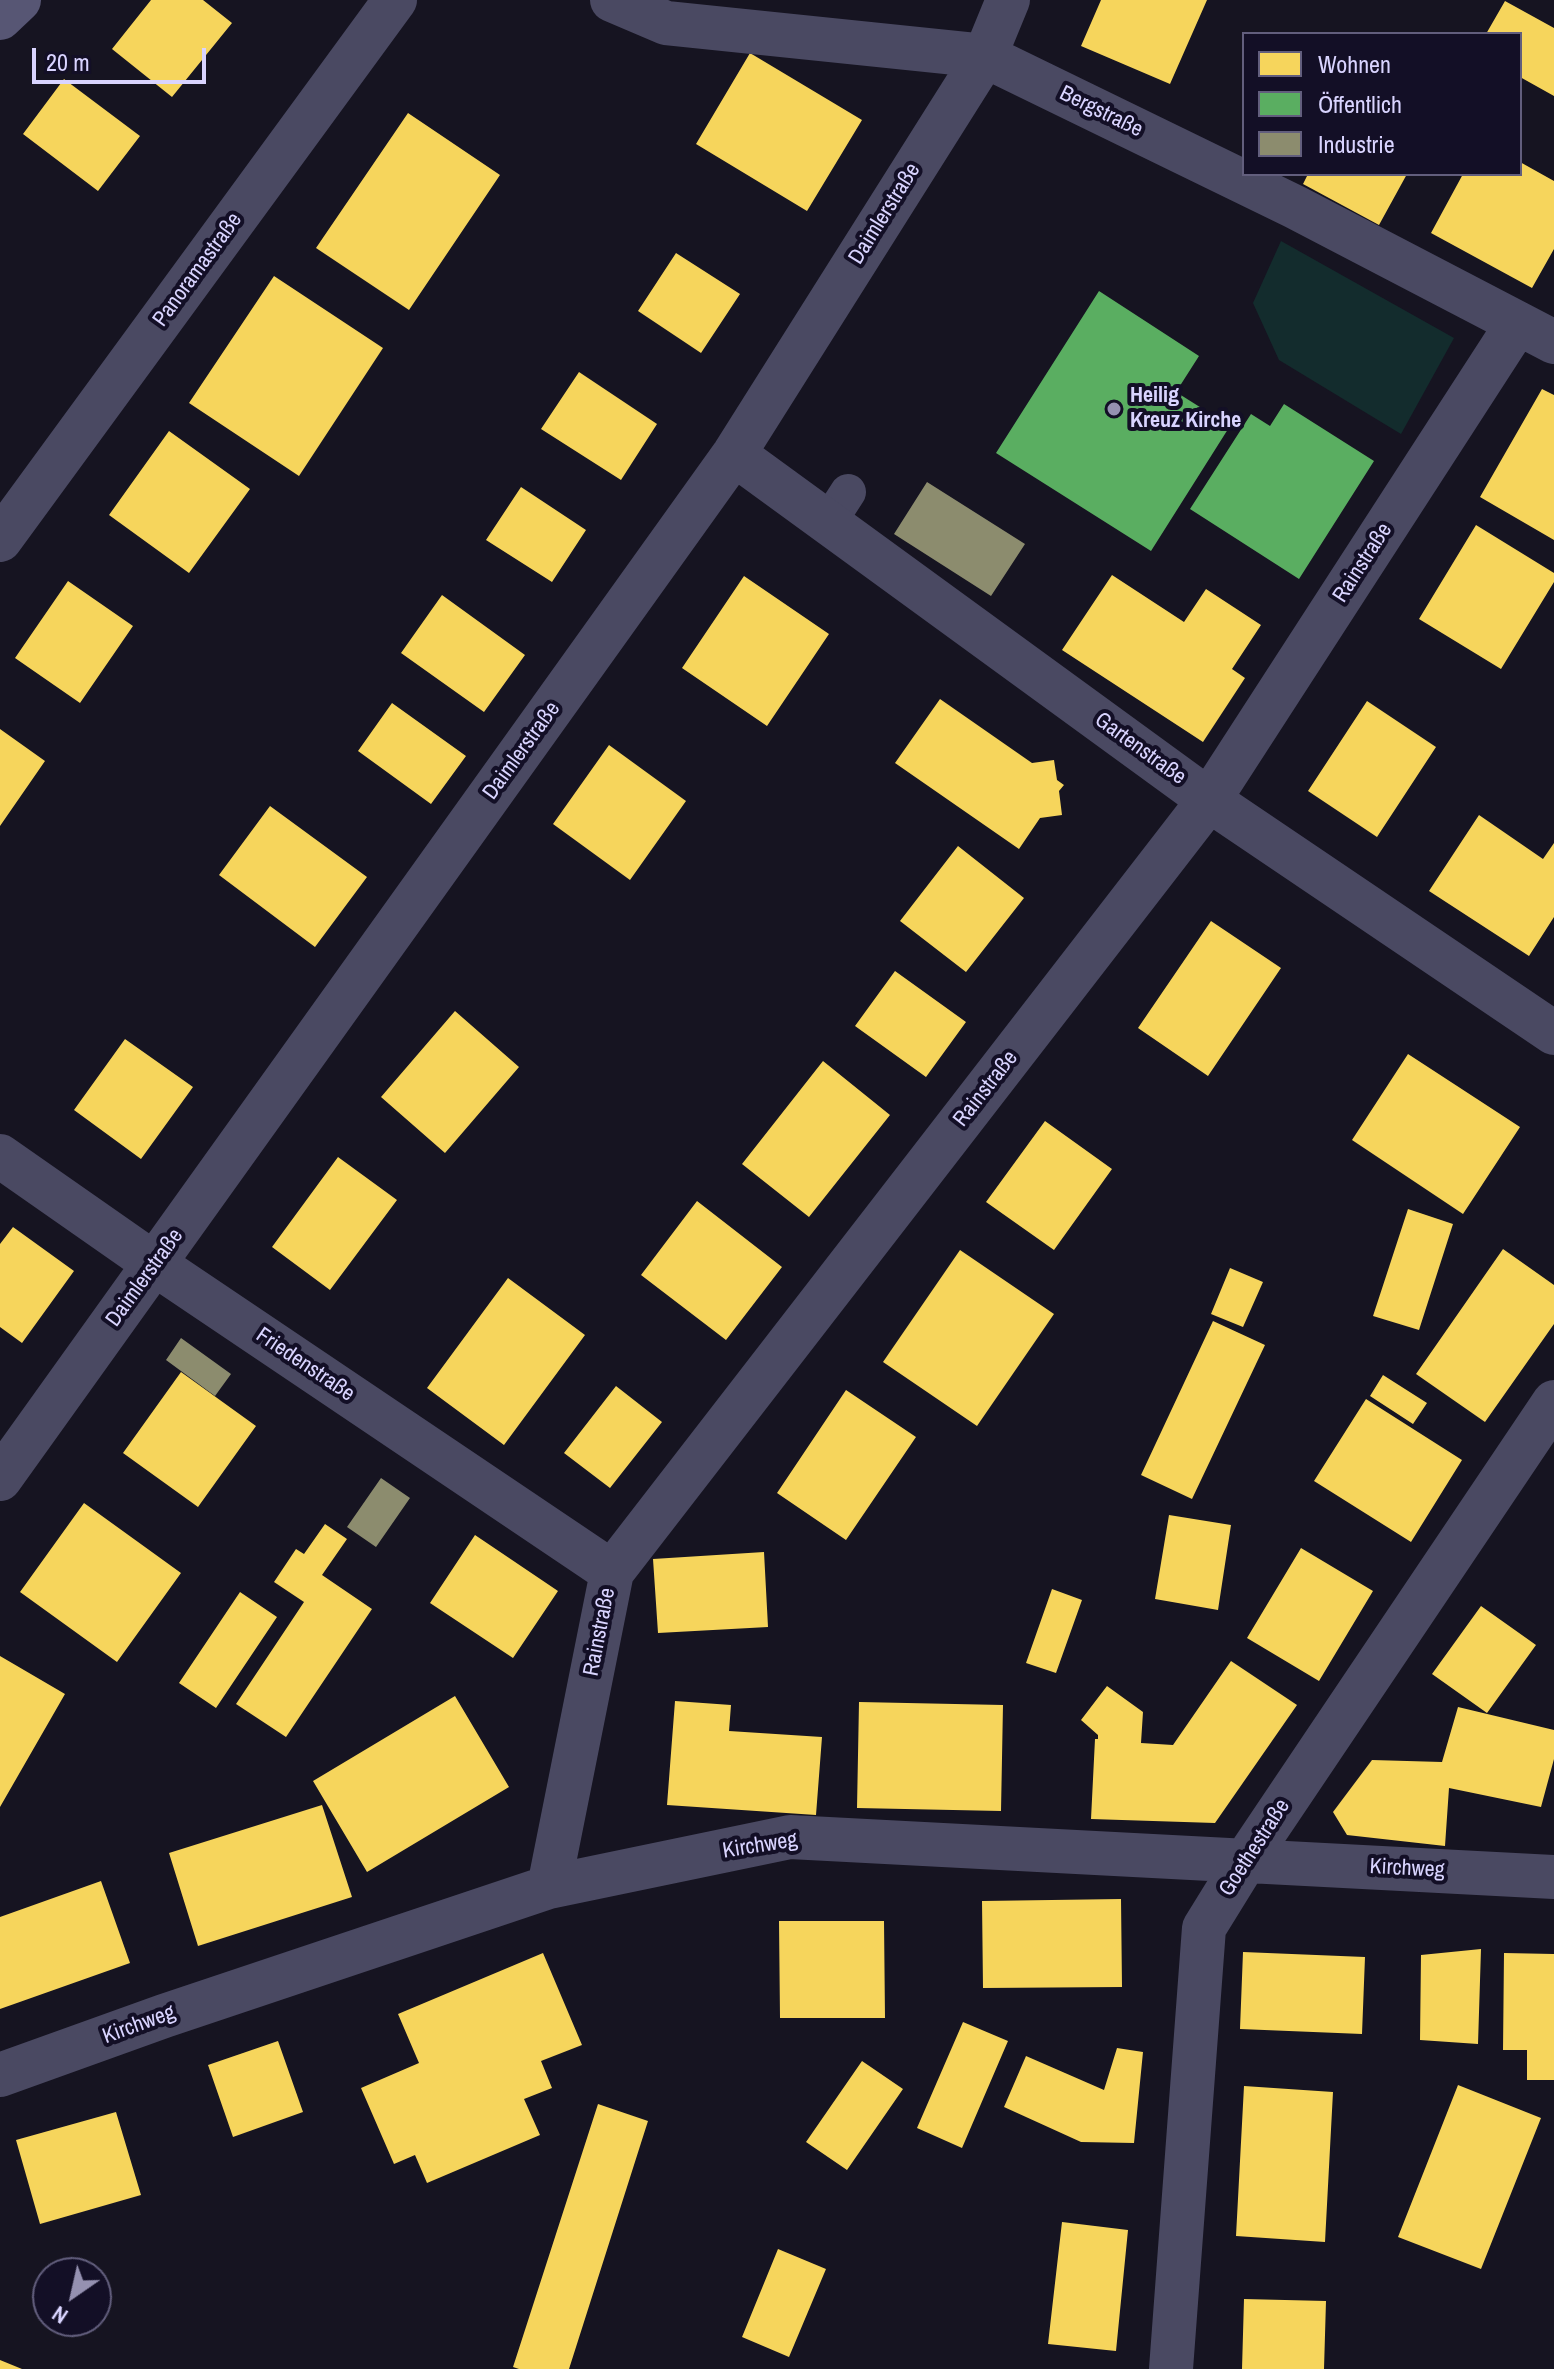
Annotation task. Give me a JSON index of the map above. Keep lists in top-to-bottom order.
{
  "streets": {
    "street": [
      "Bergstraße",
      "Daimlerstraße",
      "Panoramastraße",
      "Rainstraße",
      "Gartenstraße",
      "Friedenstraße",
      "Kirchweg",
      "Goethestraße"
    ]
  },
  "crossings": [
    ["Bergstraße", "Daimlerstraße"],
    ["Bergstraße", "Rainstraße"],
    ["Daimlerstraße", "Gartenstraße"],
    ["Daimlerstraße", "Friedenstraße"],
    ["Rainstraße", "Gartenstraße"],
    ["Rainstraße", "Friedenstraße"],
    ["Rainstraße", "Kirchweg"],
    ["Kirchweg", "Goethestraße"]
  ],
  "places": ["Heilig Kreuz Kirche"],
  "legend": ["Wohnen", "Öffentlich", "Industrie"],
  "scale_bar": "20 m",
  "north": "bottom left"
}
